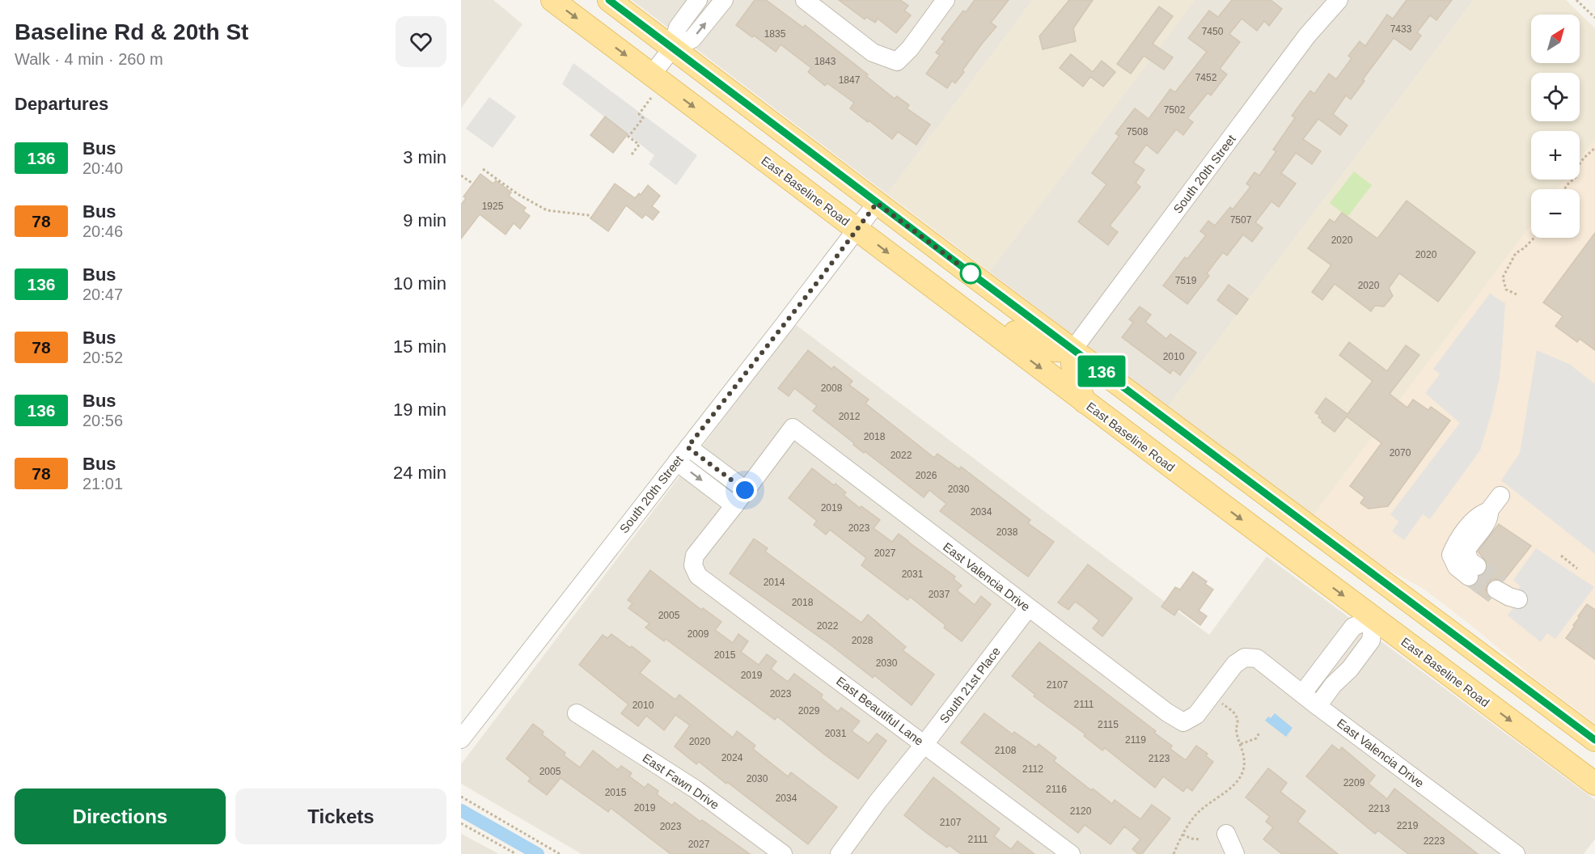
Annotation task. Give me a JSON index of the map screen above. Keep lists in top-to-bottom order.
{
  "streets": {
    "main road": ["East Baseline Road"],
    "street": [
      "South 20th Street",
      "East Valencia Drive",
      "South 21st Place",
      "East Beautiful Lane",
      "East Fawn Drive"
    ]
  },
  "crossings": [
    ["South 20th Street", "East Baseline Road"],
    ["East Valencia Drive", "South 21st Place"],
    ["South 21st Place", "East Beautiful Lane"]
  ],
  "lines": ["bus line 136"],
  "house_numbers": [
    "7433",
    "7450",
    "1835",
    "1843",
    "7452",
    "1847",
    "7502",
    "7508",
    "1925",
    "7507",
    "2020",
    "2020",
    "7519",
    "2020",
    "2010",
    "2008",
    "2012",
    "2018",
    "2070",
    "2022",
    "2026",
    "2030",
    "2019",
    "2034",
    "2023",
    "2038",
    "2027",
    "2031",
    "2014",
    "2037",
    "2018",
    "2005",
    "2022",
    "2009",
    "2028",
    "2015",
    "2030",
    "2019",
    "2107",
    "2023",
    "2111",
    "2010",
    "2029",
    "2115",
    "2031",
    "2119",
    "2020",
    "2108",
    "2024",
    "2123",
    "2112",
    "2005",
    "2030",
    "2209",
    "2116",
    "2015",
    "2034",
    "2019",
    "2213",
    "2120",
    "2107",
    "2219",
    "2023",
    "2111",
    "2223",
    "2027"
  ],
  "north": "top right",
  "page": {
    "heading": [
      ["Baseline Rd & 20th St", "Walk · 4 min · 260 m"],
      "Departures"
    ],
    "on_map": "136",
    "map_buttons": ["+", "−"],
    "list": [
      {
        "mark": "136",
        "name": "Bus",
        "note": "20:40",
        "value": "3 min"
      },
      {
        "mark": "78",
        "name": "Bus",
        "note": "20:46",
        "value": "9 min"
      },
      {
        "mark": "136",
        "name": "Bus",
        "note": "20:47",
        "value": "10 min"
      },
      {
        "mark": "78",
        "name": "Bus",
        "note": "20:52",
        "value": "15 min"
      },
      {
        "mark": "136",
        "name": "Bus",
        "note": "20:56",
        "value": "19 min"
      },
      {
        "mark": "78",
        "name": "Bus",
        "note": "21:01",
        "value": "24 min"
      }
    ],
    "buttons": ["Directions", "Tickets"]
  }
}
